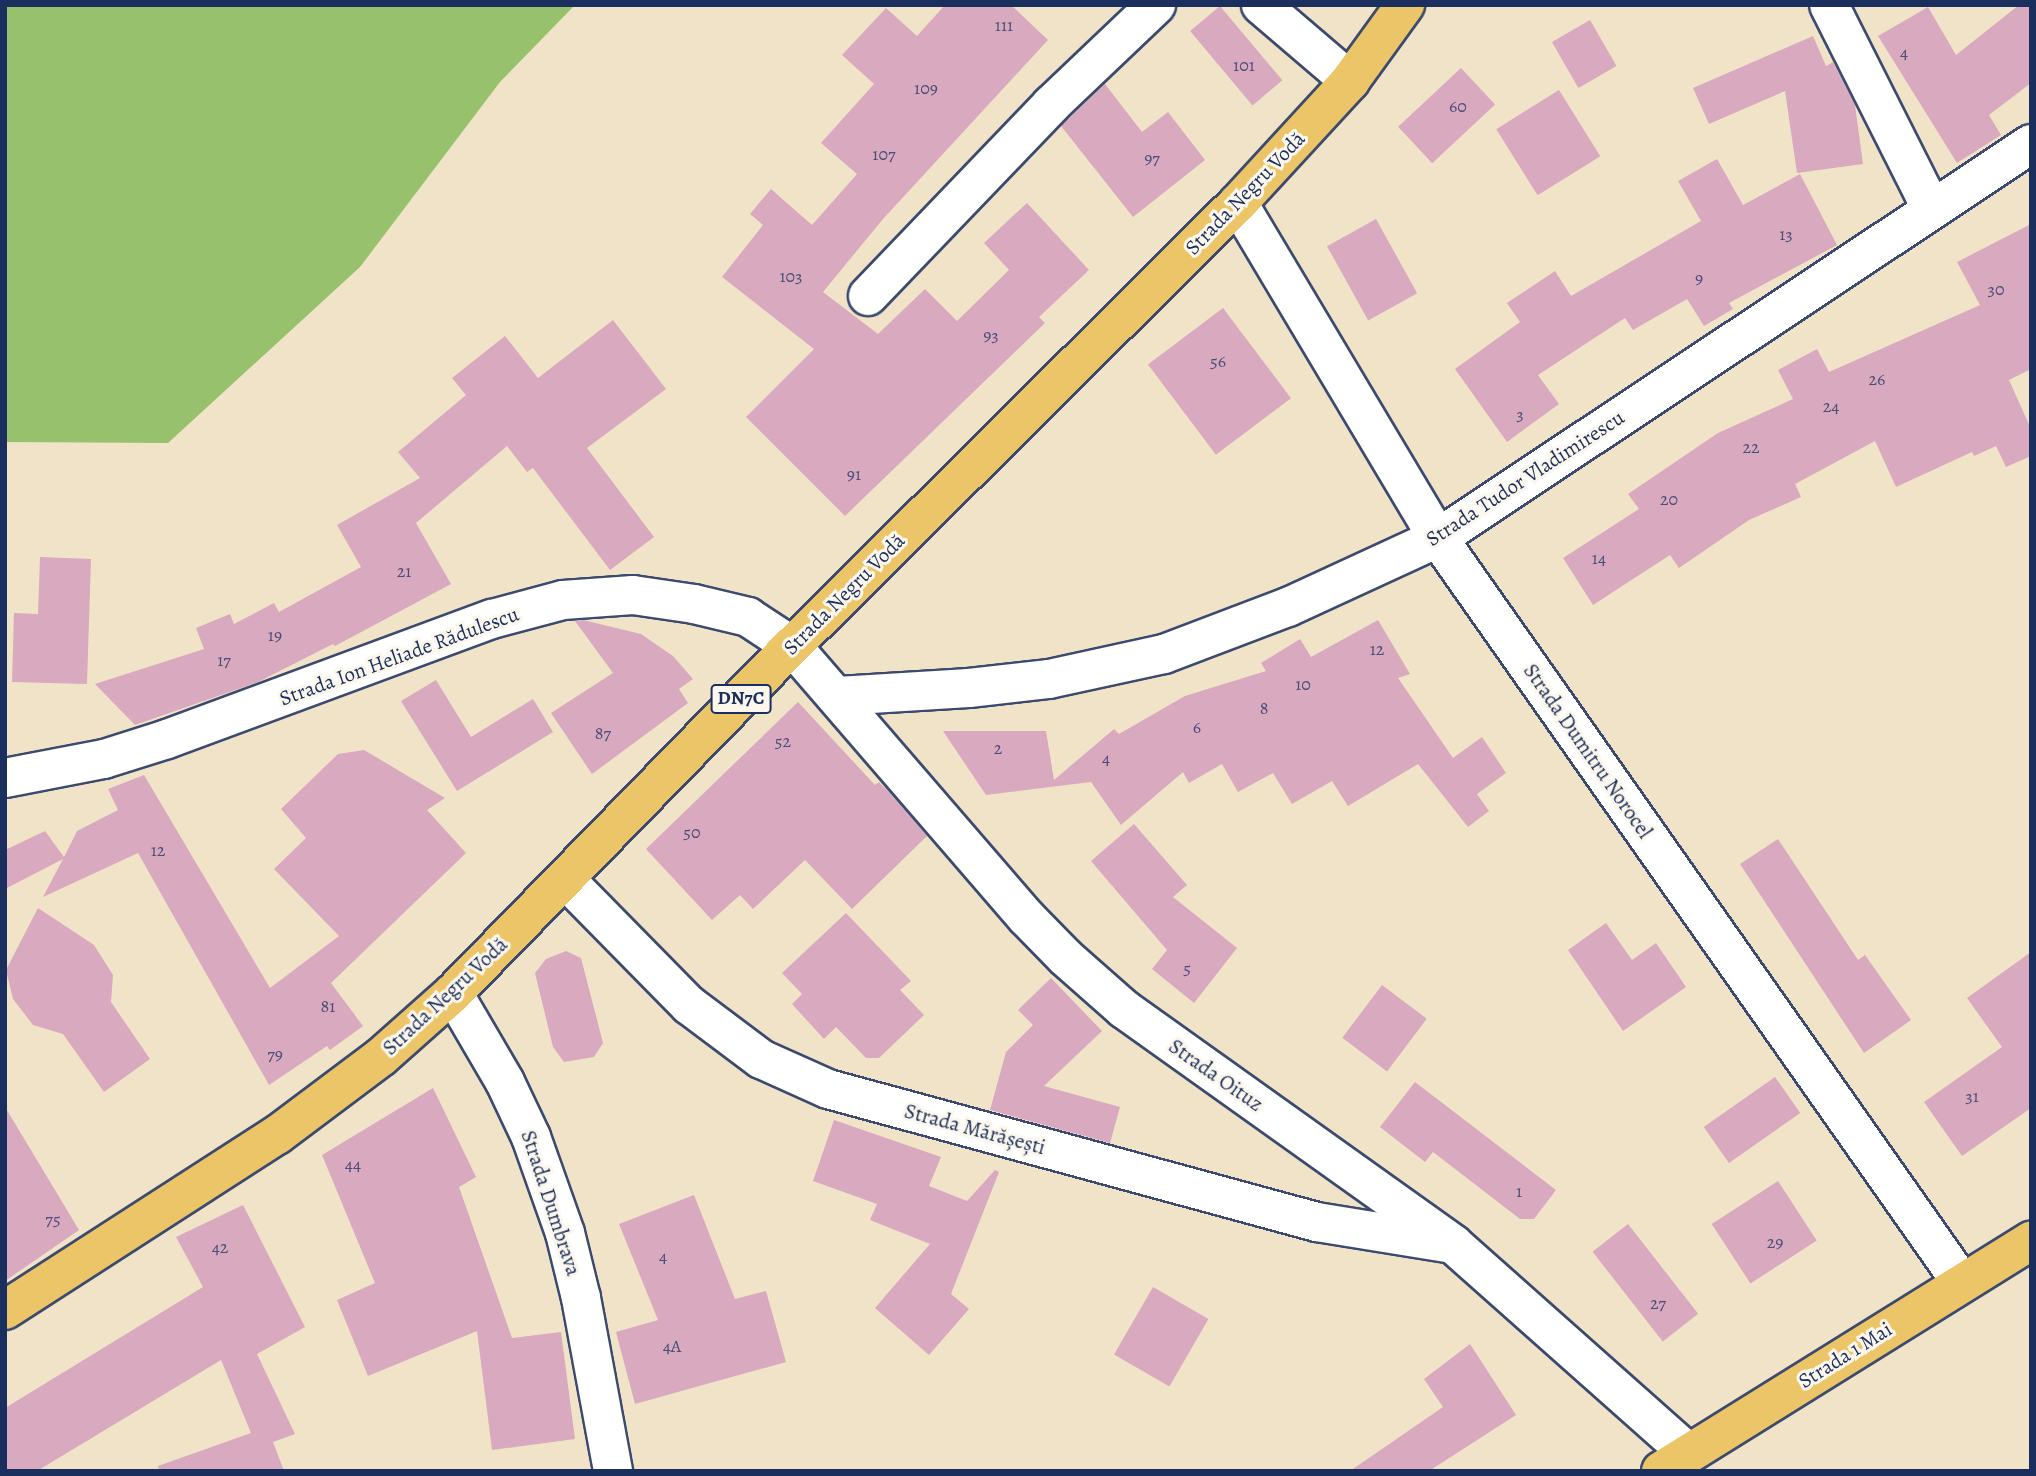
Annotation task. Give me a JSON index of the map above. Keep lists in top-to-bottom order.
{
  "streets": {
    "main road": ["Strada Negru Vodă", "DN7C", "Strada 1 Mai"],
    "street": [
      "Strada Tudor Vladimirescu",
      "Strada Ion Heliade Rădulescu",
      "Strada Dumitru Norocel",
      "Strada Oituz",
      "Strada Mărășești",
      "Strada Dumbrava"
    ]
  },
  "crossings": [
    ["Strada Negru Vodă", "Strada Ion Heliade Rădulescu"],
    ["Strada Negru Vodă", "Strada Dumitru Norocel"],
    ["Strada Negru Vodă", "Strada Oituz"],
    ["Strada Negru Vodă", "Strada Mărășești"],
    ["Strada Negru Vodă", "Strada Dumbrava"],
    ["Strada Tudor Vladimirescu", "Strada Dumitru Norocel"],
    ["Strada Tudor Vladimirescu", "Strada Oituz"],
    ["Strada Ion Heliade Rădulescu", "Strada Oituz"],
    ["Strada Dumitru Norocel", "Strada 1 Mai"],
    ["Strada Oituz", "Strada Mărășești"],
    ["Strada Oituz", "Strada 1 Mai"]
  ],
  "house_numbers": [
    "111",
    "4",
    "101",
    "109",
    "60",
    "107",
    "97",
    "13",
    "103",
    "9",
    "30",
    "93",
    "56",
    "26",
    "24",
    "3",
    "22",
    "91",
    "20",
    "14",
    "21",
    "19",
    "12",
    "17",
    "10",
    "8",
    "6",
    "87",
    "52",
    "2",
    "4",
    "50",
    "12",
    "5",
    "81",
    "79",
    "31",
    "44",
    "1",
    "75",
    "29",
    "42",
    "4",
    "27",
    "4A"
  ]
}
